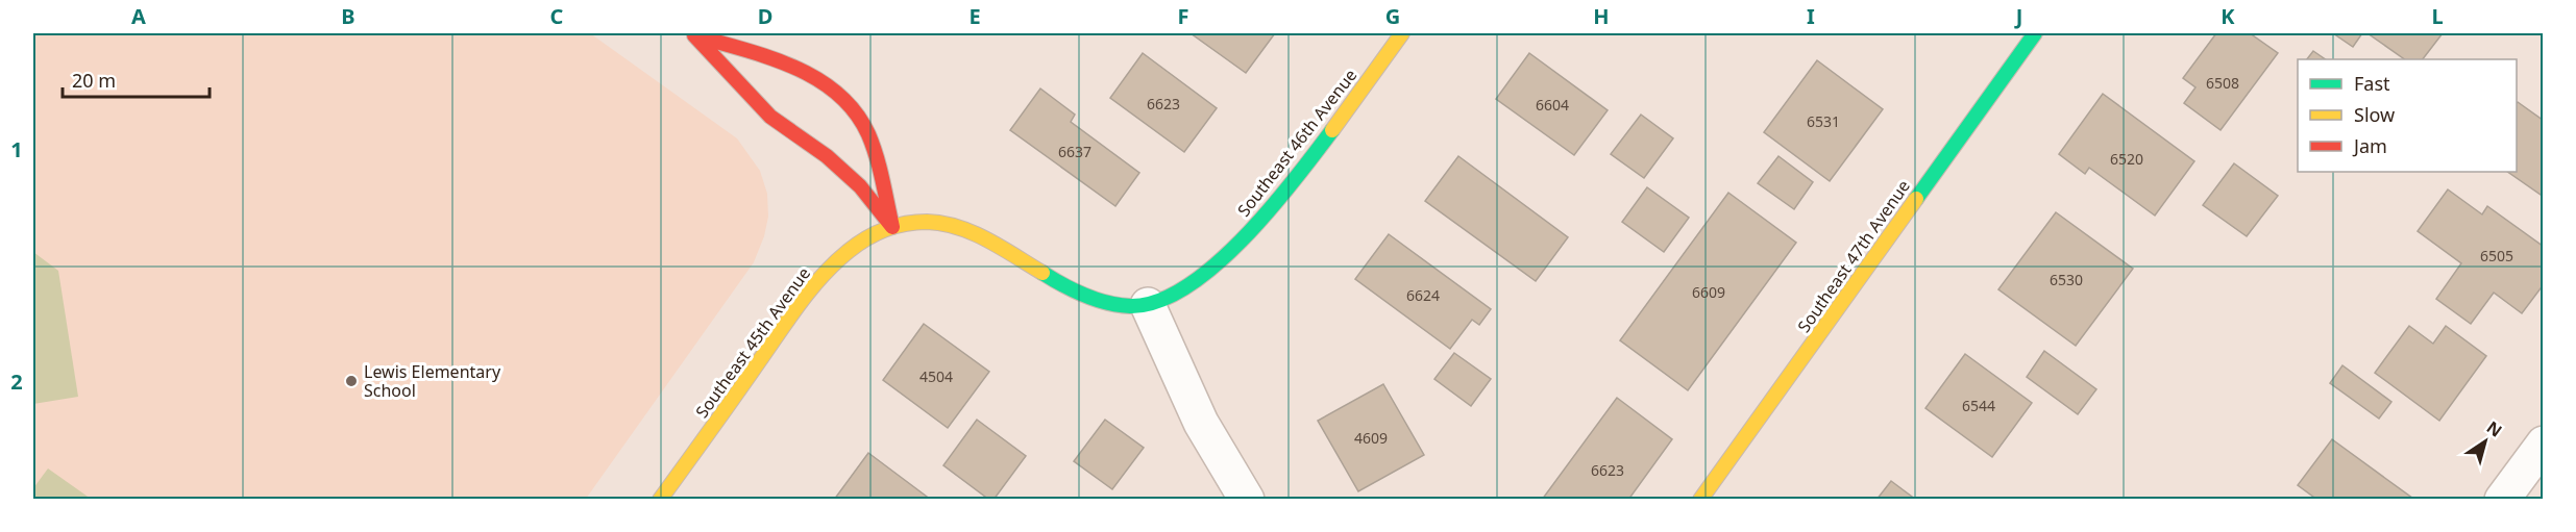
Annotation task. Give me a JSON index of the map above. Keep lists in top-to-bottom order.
{
  "streets": {
    "street": ["Southeast 46th Avenue", "Southeast 47th Avenue", "Southeast 45th Avenue"]
  },
  "places": ["Lewis Elementary School"],
  "house_numbers": [
    "6508",
    "6623",
    "6604",
    "6531",
    "6637",
    "6520",
    "6505",
    "6530",
    "6609",
    "6624",
    "4504",
    "6544",
    "4609",
    "6623"
  ],
  "legend": ["Fast", "Slow", "Jam"],
  "scale_bar": "20 m",
  "north": "top right",
  "grid": {
    "columns": [
      "A",
      "B",
      "C",
      "D",
      "E",
      "F",
      "G",
      "H",
      "I",
      "J",
      "K",
      "L"
    ],
    "rows": ["1", "2"]
  }
}
